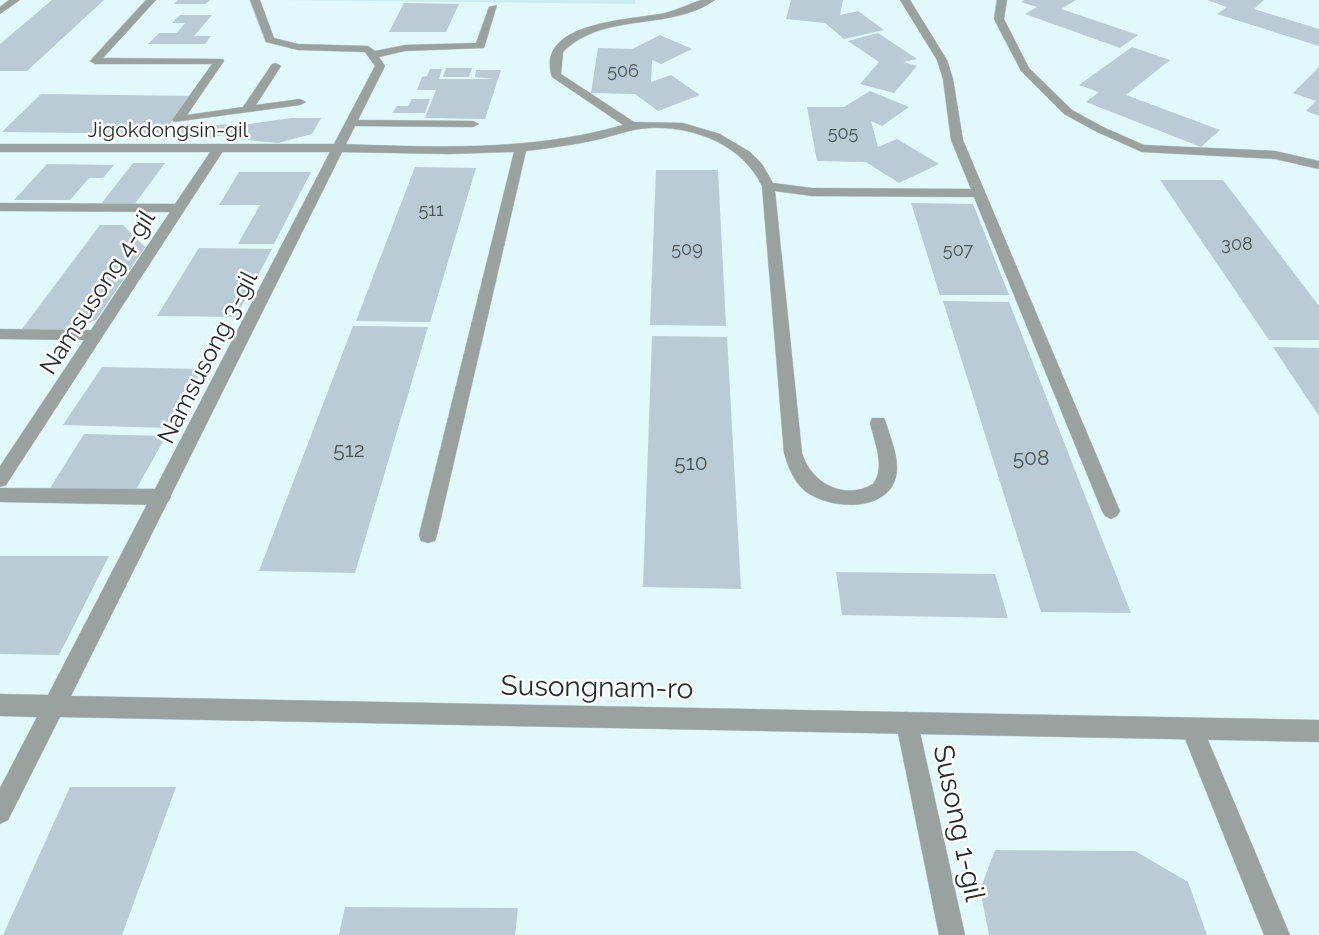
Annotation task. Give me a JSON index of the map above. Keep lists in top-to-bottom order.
{
  "streets": {
    "street": [
      "Jigokdongsin-gil",
      "Namsusong 4-gil",
      "Namsusong 3-gil",
      "Susongnam-ro",
      "Susong 1-gil"
    ]
  },
  "crossings": [
    ["Jigokdongsin-gil", "Namsusong 3-gil"],
    ["Namsusong 3-gil", "Susongnam-ro"],
    ["Susongnam-ro", "Susong 1-gil"]
  ],
  "house_numbers": [
    "506",
    "505",
    "511",
    "308",
    "509",
    "507",
    "512",
    "508",
    "510"
  ]
}
